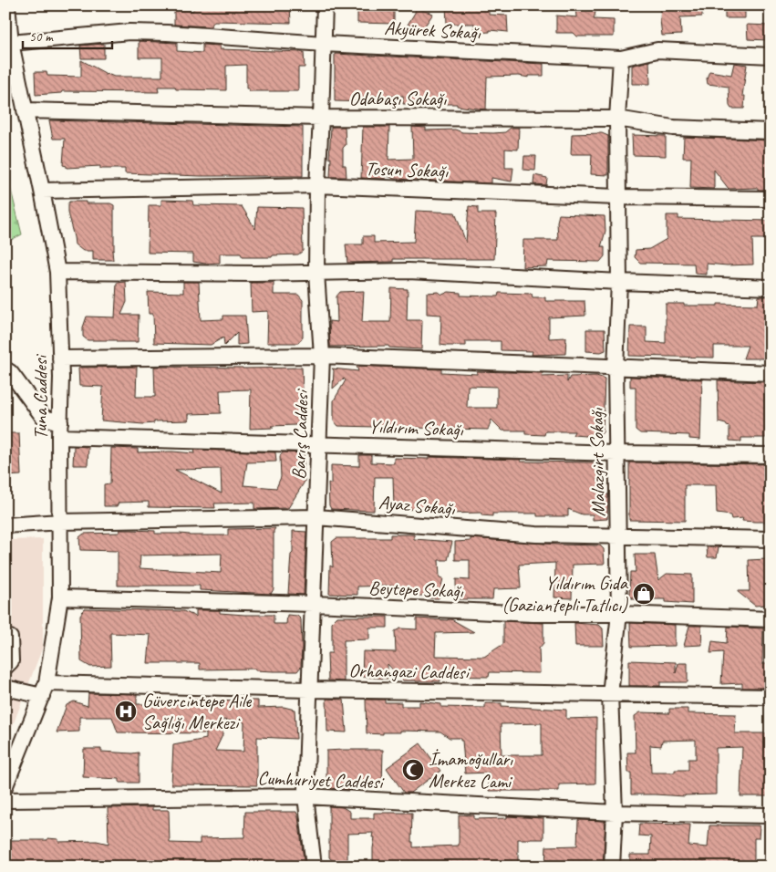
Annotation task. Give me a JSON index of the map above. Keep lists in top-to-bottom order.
{
  "streets": {
    "street": [
      "Akyürek Sokağı",
      "Odabaşı Sokağı",
      "Tosun Sokağı",
      "Tuna Caddesi",
      "Yıldırım Sokağı",
      "Barış Caddesi",
      "Malazgirt Sokağı",
      "Ayaz Sokağı",
      "Beytepe Sokağı",
      "Orhangazi Caddesi",
      "Cumhuriyet Caddesi"
    ]
  },
  "crossings": [
    ["Akyürek Sokağı", "Tuna Caddesi"],
    ["Akyürek Sokağı", "Barış Caddesi"],
    ["Akyürek Sokağı", "Malazgirt Sokağı"],
    ["Odabaşı Sokağı", "Tuna Caddesi"],
    ["Odabaşı Sokağı", "Barış Caddesi"],
    ["Odabaşı Sokağı", "Malazgirt Sokağı"],
    ["Tosun Sokağı", "Tuna Caddesi"],
    ["Tosun Sokağı", "Barış Caddesi"],
    ["Tosun Sokağı", "Malazgirt Sokağı"],
    ["Tuna Caddesi", "Yıldırım Sokağı"],
    ["Tuna Caddesi", "Ayaz Sokağı"],
    ["Tuna Caddesi", "Beytepe Sokağı"],
    ["Tuna Caddesi", "Orhangazi Caddesi"],
    ["Yıldırım Sokağı", "Barış Caddesi"],
    ["Yıldırım Sokağı", "Malazgirt Sokağı"],
    ["Barış Caddesi", "Ayaz Sokağı"],
    ["Barış Caddesi", "Beytepe Sokağı"],
    ["Barış Caddesi", "Orhangazi Caddesi"],
    ["Barış Caddesi", "Cumhuriyet Caddesi"],
    ["Malazgirt Sokağı", "Ayaz Sokağı"],
    ["Malazgirt Sokağı", "Beytepe Sokağı"],
    ["Malazgirt Sokağı", "Orhangazi Caddesi"],
    ["Malazgirt Sokağı", "Cumhuriyet Caddesi"]
  ],
  "places": {
    "shop": ["Yıldırım Gıda (Gaziantepli Tatlıcı)"],
    "hospital": ["Güvercintepe Aile Sağlığı Merkezi"],
    "mosque": ["İmamoğulları Merkez Cami"]
  },
  "scale_bar": "50 m"
}
